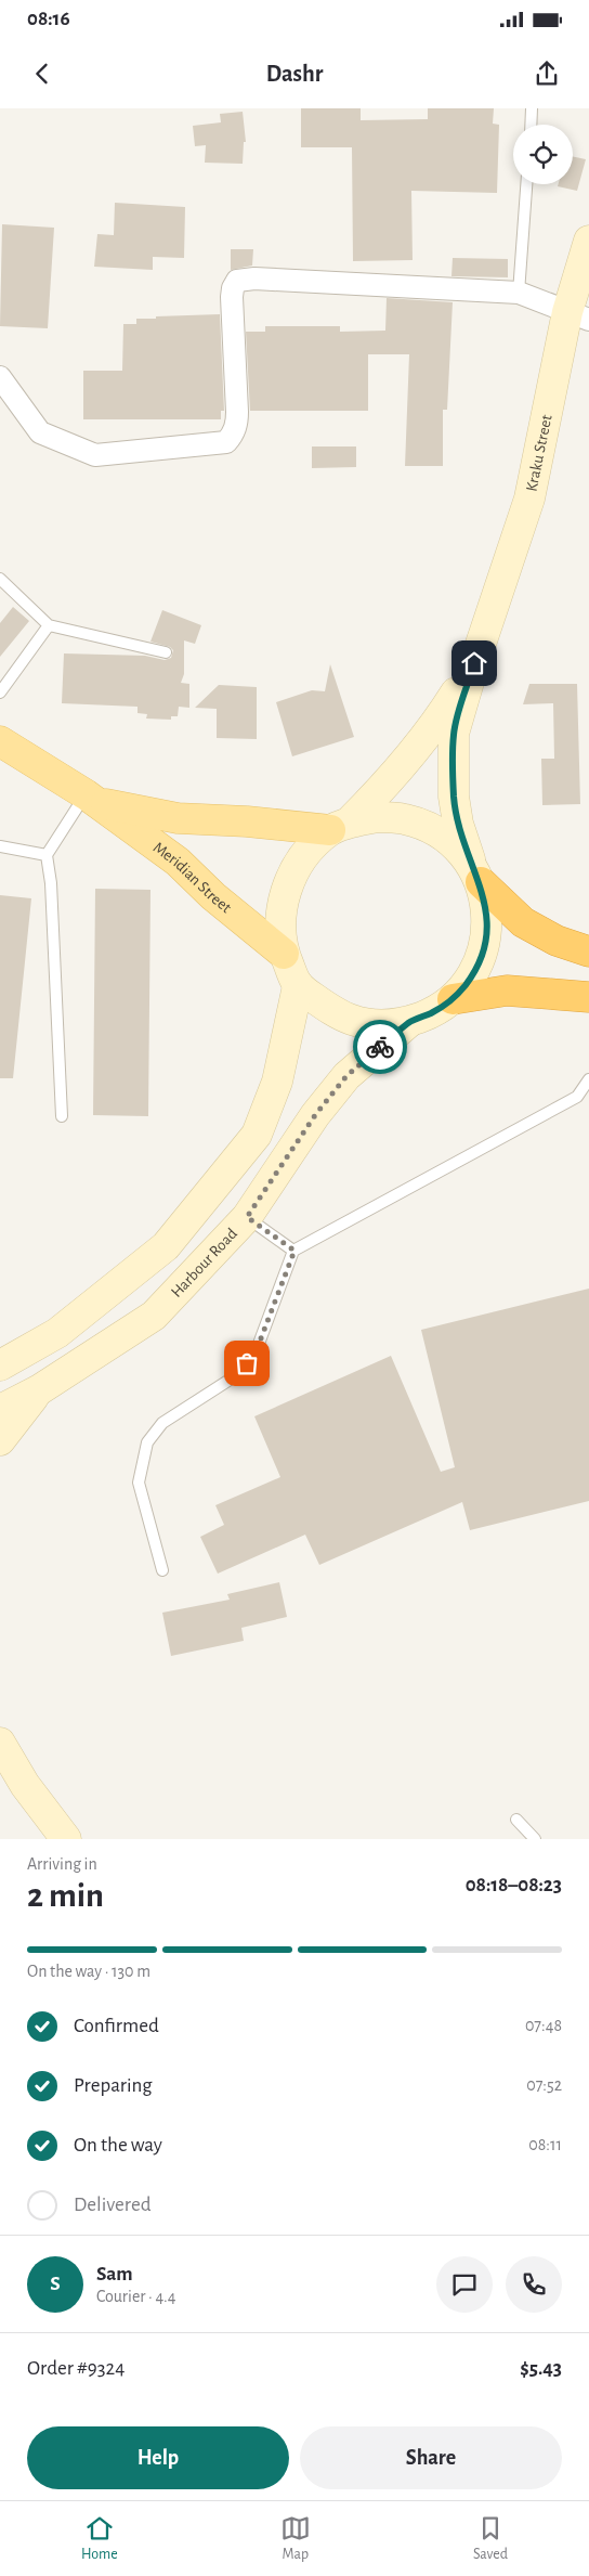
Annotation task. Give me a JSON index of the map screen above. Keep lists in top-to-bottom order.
{
  "streets": {
    "main road": ["Kraku Street", "Meridian Street", "Harbour Road"]
  },
  "crossings": [
    ["Kraku Street", "Meridian Street"],
    ["Kraku Street", "Harbour Road"]
  ],
  "page": {
    "status": "08:16",
    "header": "Dashr",
    "heading": ["2 min", "Arriving in", "08:18–08:23"],
    "panel": [
      "Sam",
      "Courier · 4.4",
      "Order #9324",
      "$5.43"
    ],
    "bar": "On the way · 130 m",
    "list": [
      ["Confirmed", "07:48"],
      ["Preparing", "07:52"],
      ["On the way", "08:11"],
      "Delivered"
    ],
    "round": "S",
    "buttons": ["Help", "Share"],
    "tabs": ["Home", "Map", "Saved"]
  }
}
